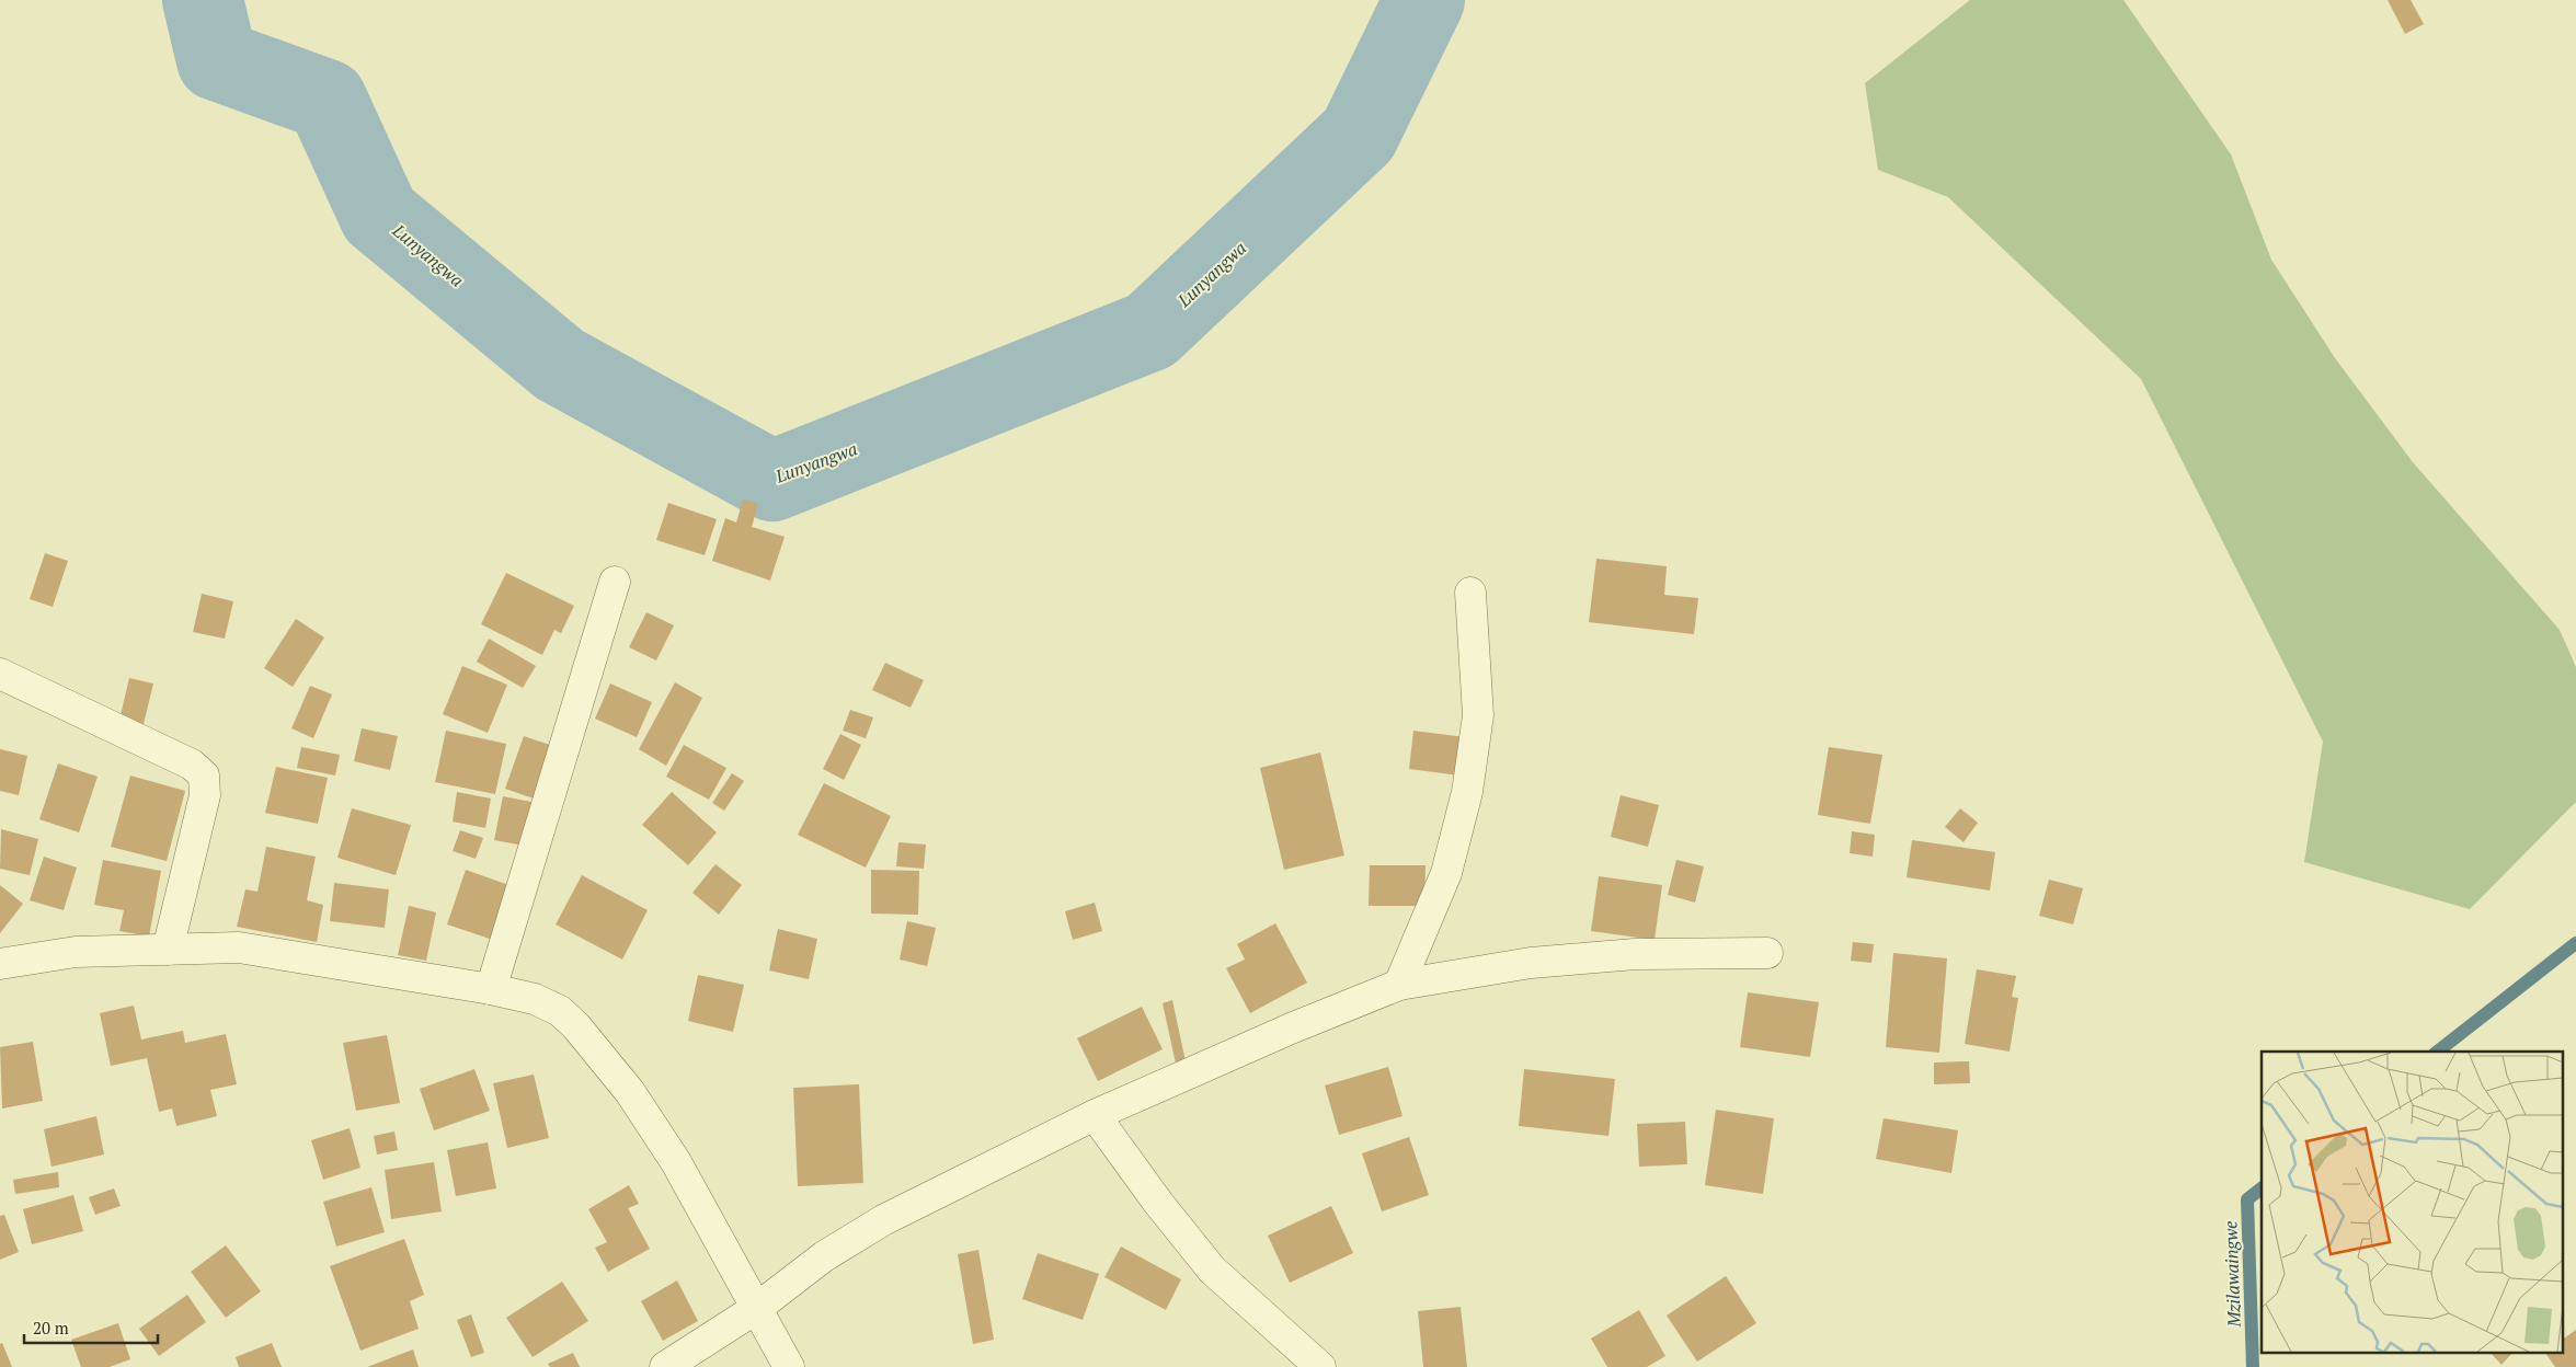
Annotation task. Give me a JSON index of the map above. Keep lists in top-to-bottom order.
{
  "water": ["Lunyangwa", "Mzilawaingwe"],
  "scale_bar": "20 m"
}
